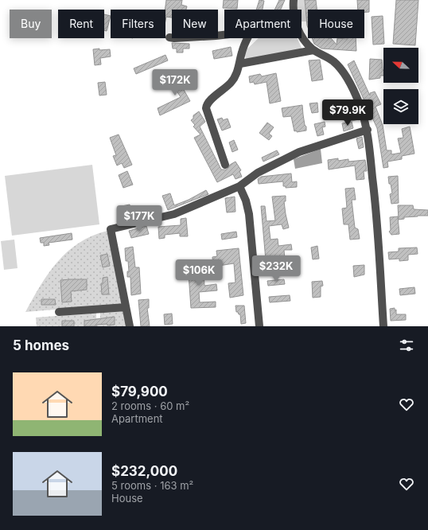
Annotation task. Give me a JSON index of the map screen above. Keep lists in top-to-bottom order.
{
  "north": "left",
  "page": {
    "chip": [
      "Buy",
      "Rent",
      "Filters",
      "New",
      "Apartment",
      "House"
    ],
    "price": [
      "$172K",
      "$79.9K",
      "$177K",
      "$232K",
      "$106K"
    ],
    "heading": "5 homes",
    "list": [
      {
        "name": "$79,900",
        "note": "2 rooms · 60 m² · Apartment"
      },
      {
        "name": "$232,000",
        "note": "5 rooms · 163 m² · House"
      }
    ]
  }
}
